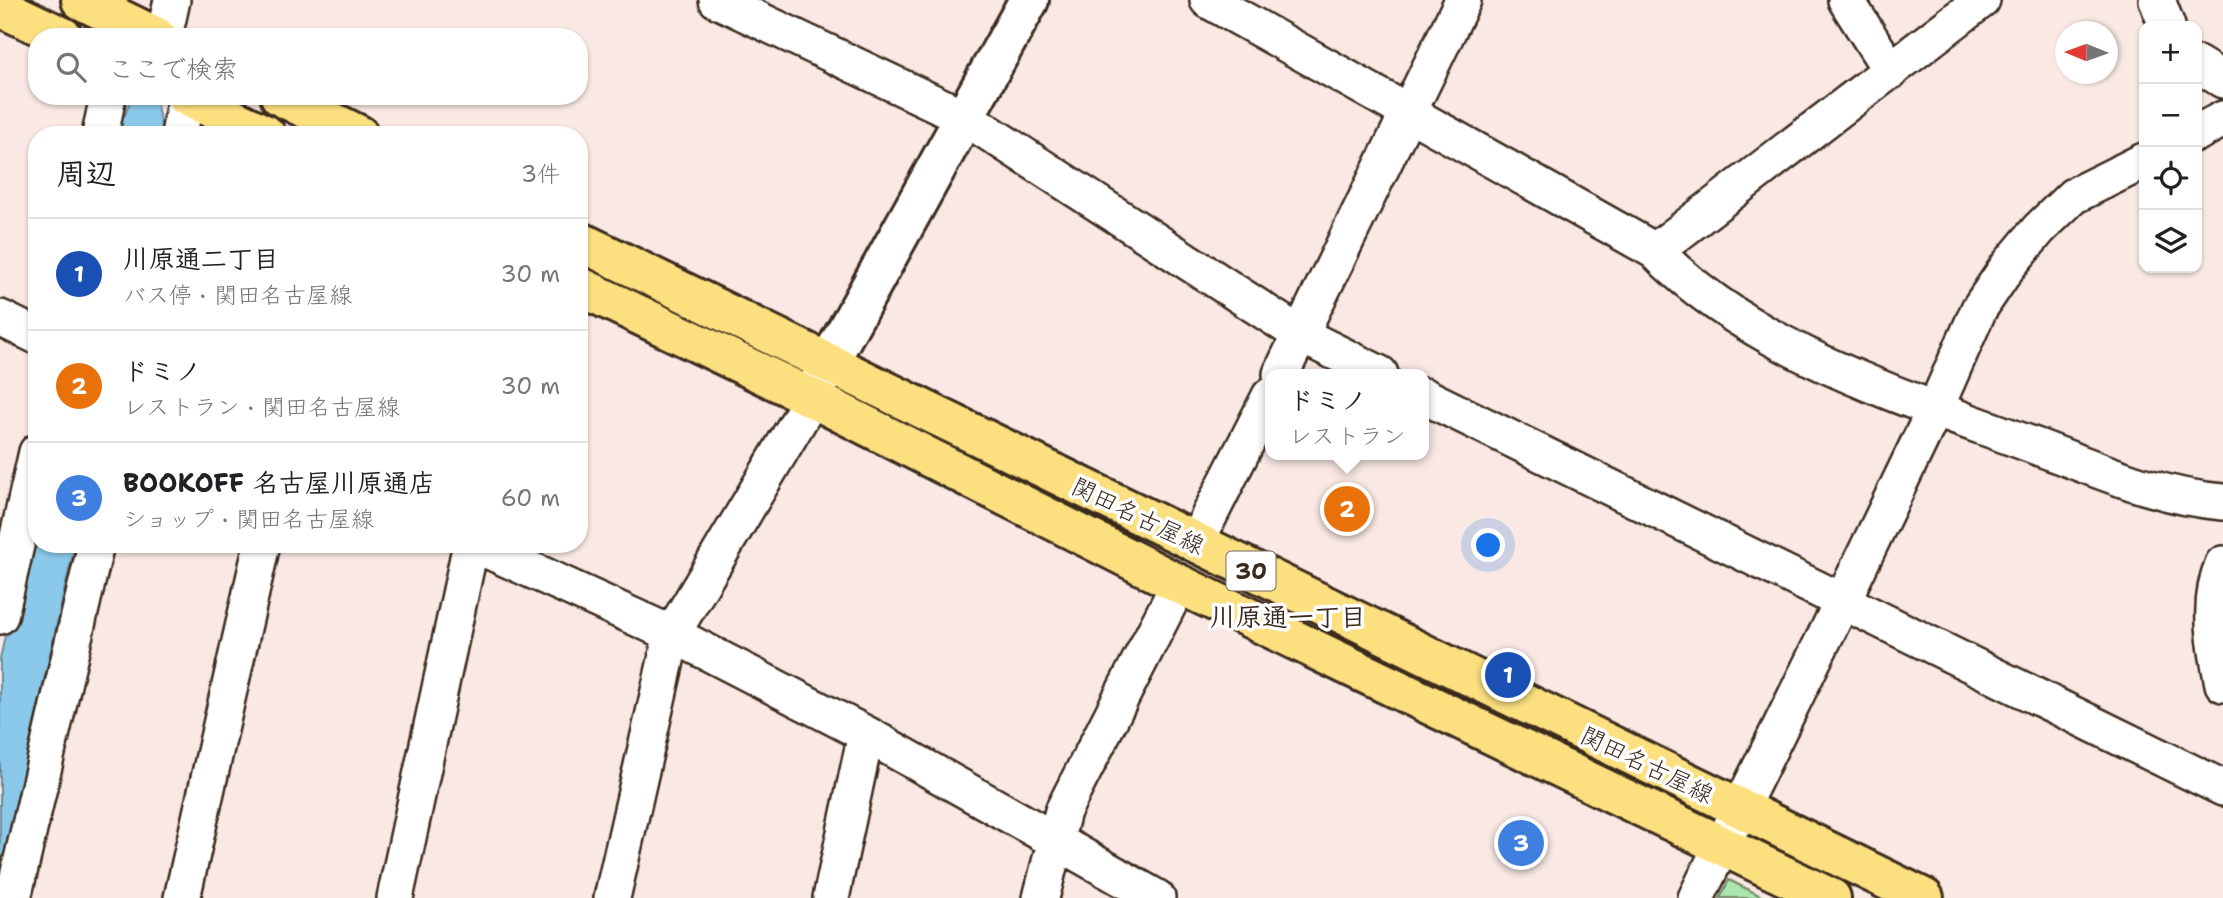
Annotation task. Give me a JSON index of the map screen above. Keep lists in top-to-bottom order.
{
  "streets": {
    "main road": ["関田名古屋線", "30"]
  },
  "districts": ["川原通一丁目"],
  "north": "left",
  "page": {
    "map_buttons": ["+", "−"],
    "search": "ここで検索",
    "heading": ["周辺", "3件"],
    "list": [
      {
        "mark": "1",
        "name": "川原通二丁目",
        "note": "バス停 · 関田名古屋線",
        "value": "30 m"
      },
      {
        "mark": "2",
        "name": "ドミノ",
        "note": "レストラン · 関田名古屋線",
        "value": "30 m"
      },
      {
        "mark": "3",
        "name": "BOOKOFF 名古屋川原通店",
        "note": "ショップ · 関田名古屋線",
        "value": "60 m"
      }
    ],
    "popup": ["ドミノ", "レストラン"],
    "pins": ["2", "1", "3"]
  }
}
